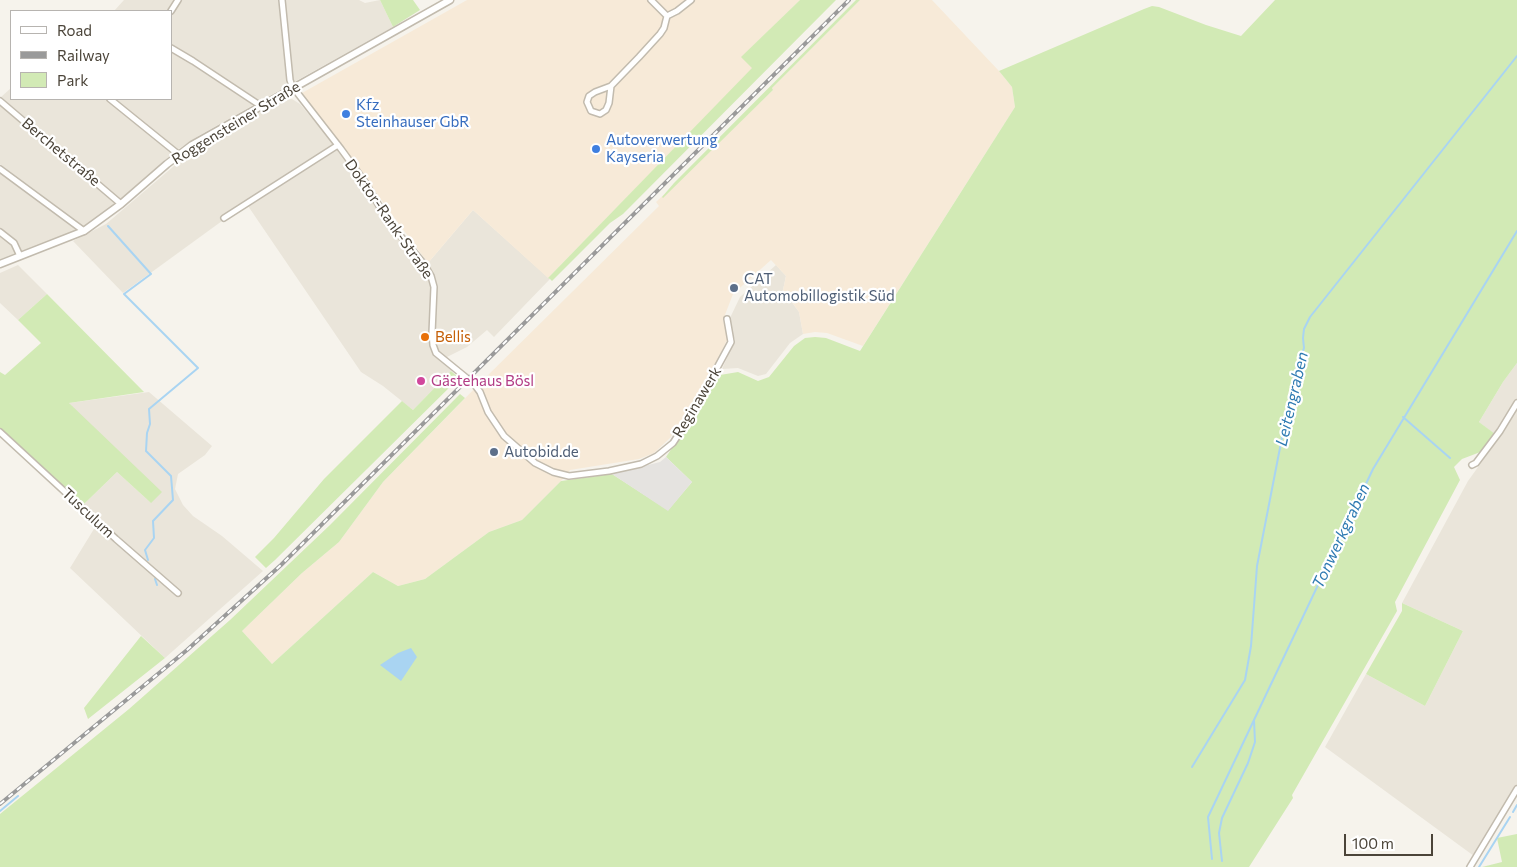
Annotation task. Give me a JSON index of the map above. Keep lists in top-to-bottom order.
{
  "streets": {
    "street": [
      "Roggensteiner Straße",
      "Berchetstraße",
      "Doktor-Rank-Straße",
      "Reginawerk",
      "Tusculum"
    ]
  },
  "crossings": [
    ["Roggensteiner Straße", "Berchetstraße"],
    ["Roggensteiner Straße", "Doktor-Rank-Straße"],
    ["Doktor-Rank-Straße", "Reginawerk"]
  ],
  "water": ["Leitengraben", "Tonwerkgraben"],
  "places": [
    "Kfz Steinhauser GbR",
    "Autoverwertung Kayseria",
    "CAT Automobillogistik Süd",
    "Bellis",
    "Gästehaus Bösl",
    "Autobid.de"
  ],
  "legend": ["Road", "Railway", "Park"],
  "scale_bar": "100 m"
}
